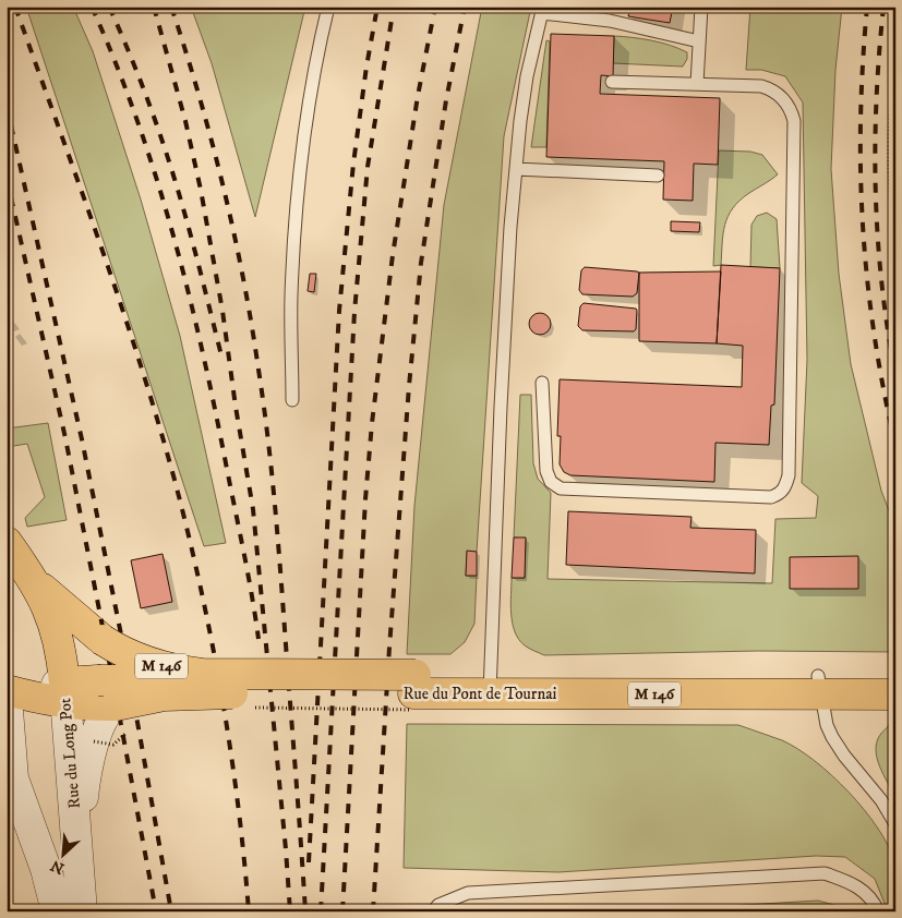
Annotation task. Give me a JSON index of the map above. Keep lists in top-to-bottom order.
{
  "streets": {
    "main road": ["M 146", "Rue du Pont de Tournai"],
    "street": ["Rue du Long Pot"]
  },
  "crossings": [
    ["M 146", "Rue du Pont de Tournai"],
    ["M 146", "Rue du Long Pot"],
    ["Rue du Pont de Tournai", "Rue du Long Pot"]
  ],
  "north": "bottom left"
}
